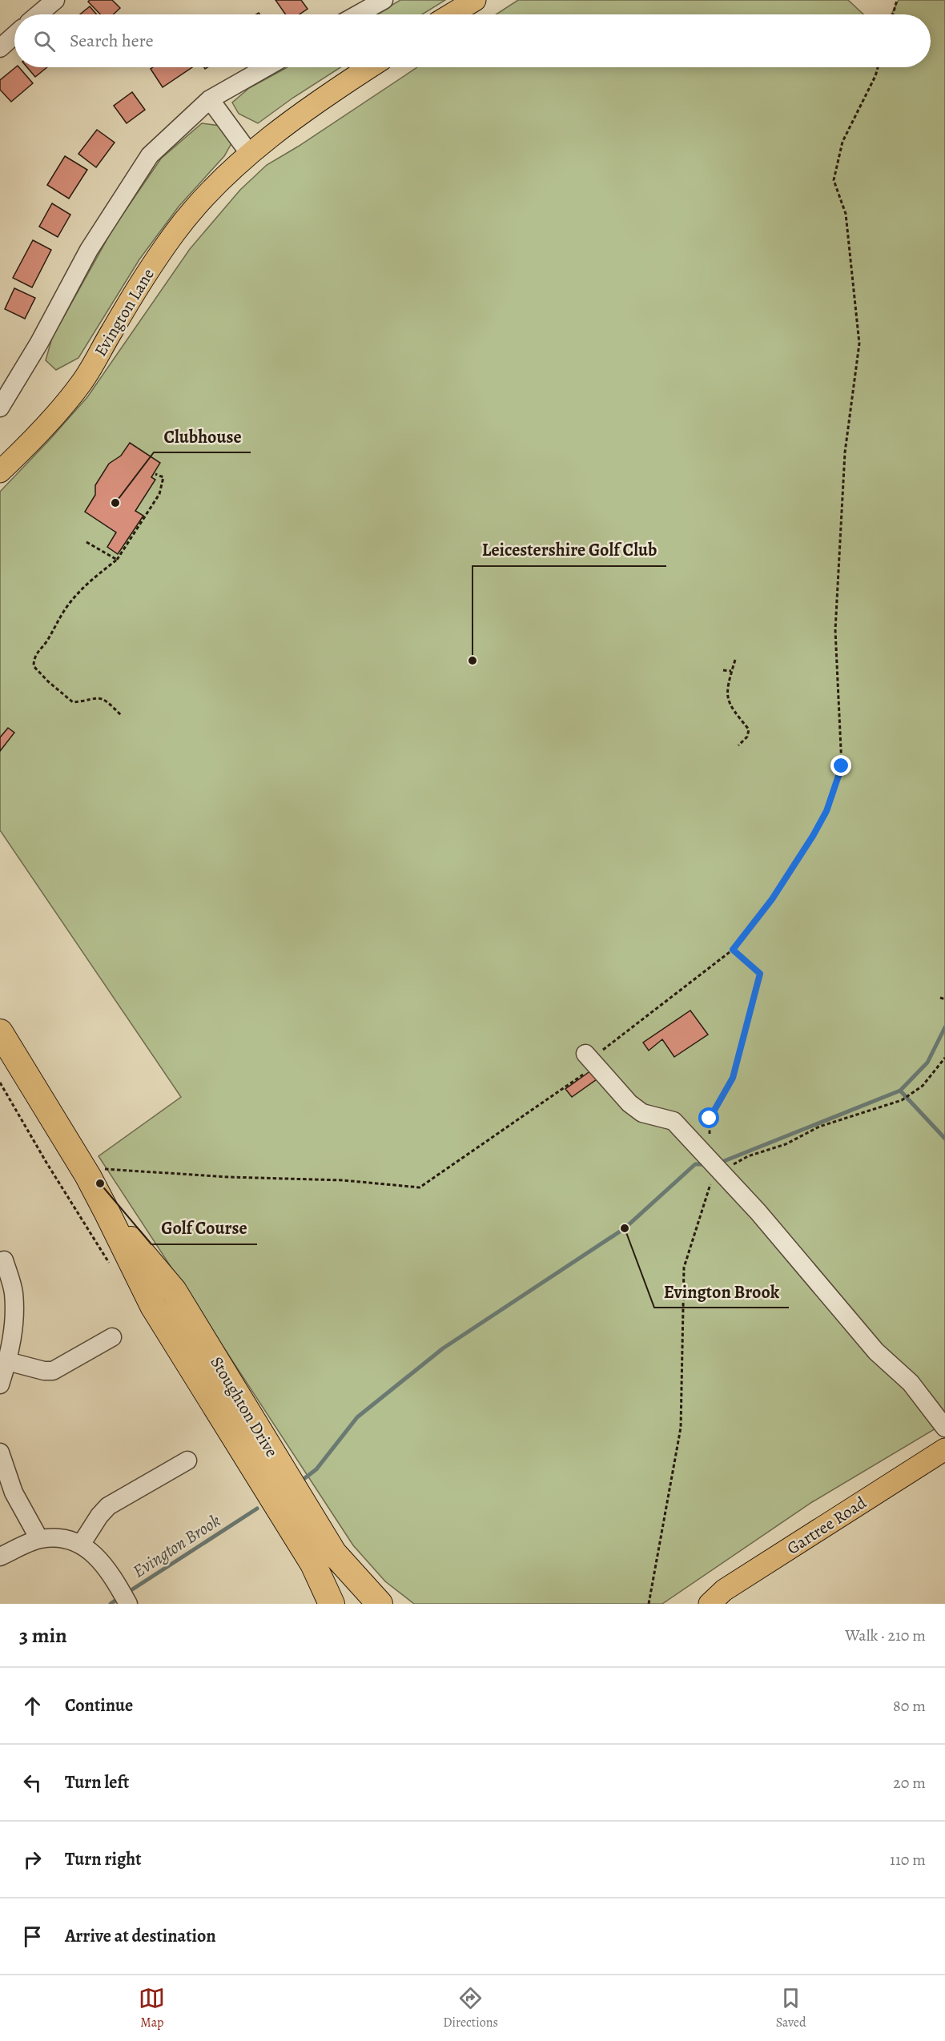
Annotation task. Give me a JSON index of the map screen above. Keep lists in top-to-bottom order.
{
  "streets": {
    "highway": ["Stoughton Drive"],
    "main road": ["Evington Lane", "Gartree Road"]
  },
  "water": ["Evington Brook"],
  "places": [
    "Clubhouse",
    "Leicestershire Golf Club",
    "Golf Course",
    "Evington Brook"
  ],
  "page": {
    "search": "Search here",
    "heading": ["3 min", "Walk · 210 m"],
    "list": [
      ["Continue", "80 m"],
      ["Turn left", "20 m"],
      ["Turn right", "110 m"],
      "Arrive at destination"
    ],
    "nav": ["Map", "Directions", "Saved"]
  }
}
